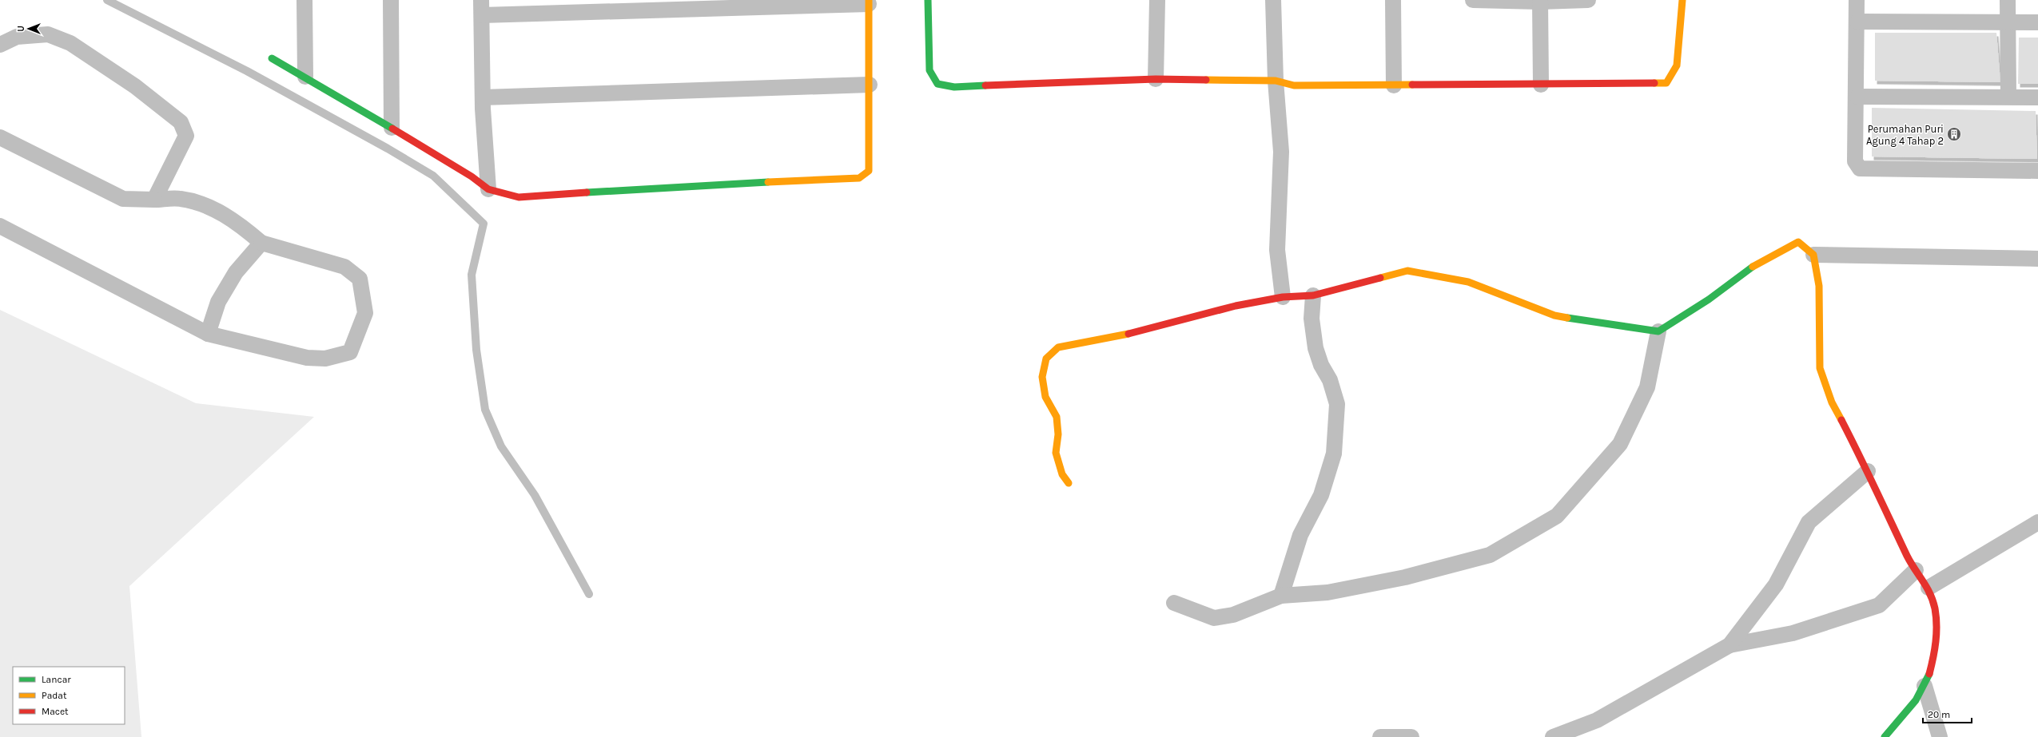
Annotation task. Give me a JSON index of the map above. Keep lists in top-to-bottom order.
{
  "places": {
    "building": ["Perumahan Puri Agung 4 Tahap 2"]
  },
  "legend": ["Lancar", "Padat", "Macet"],
  "scale_bar": "20 m",
  "north": "left"
}
